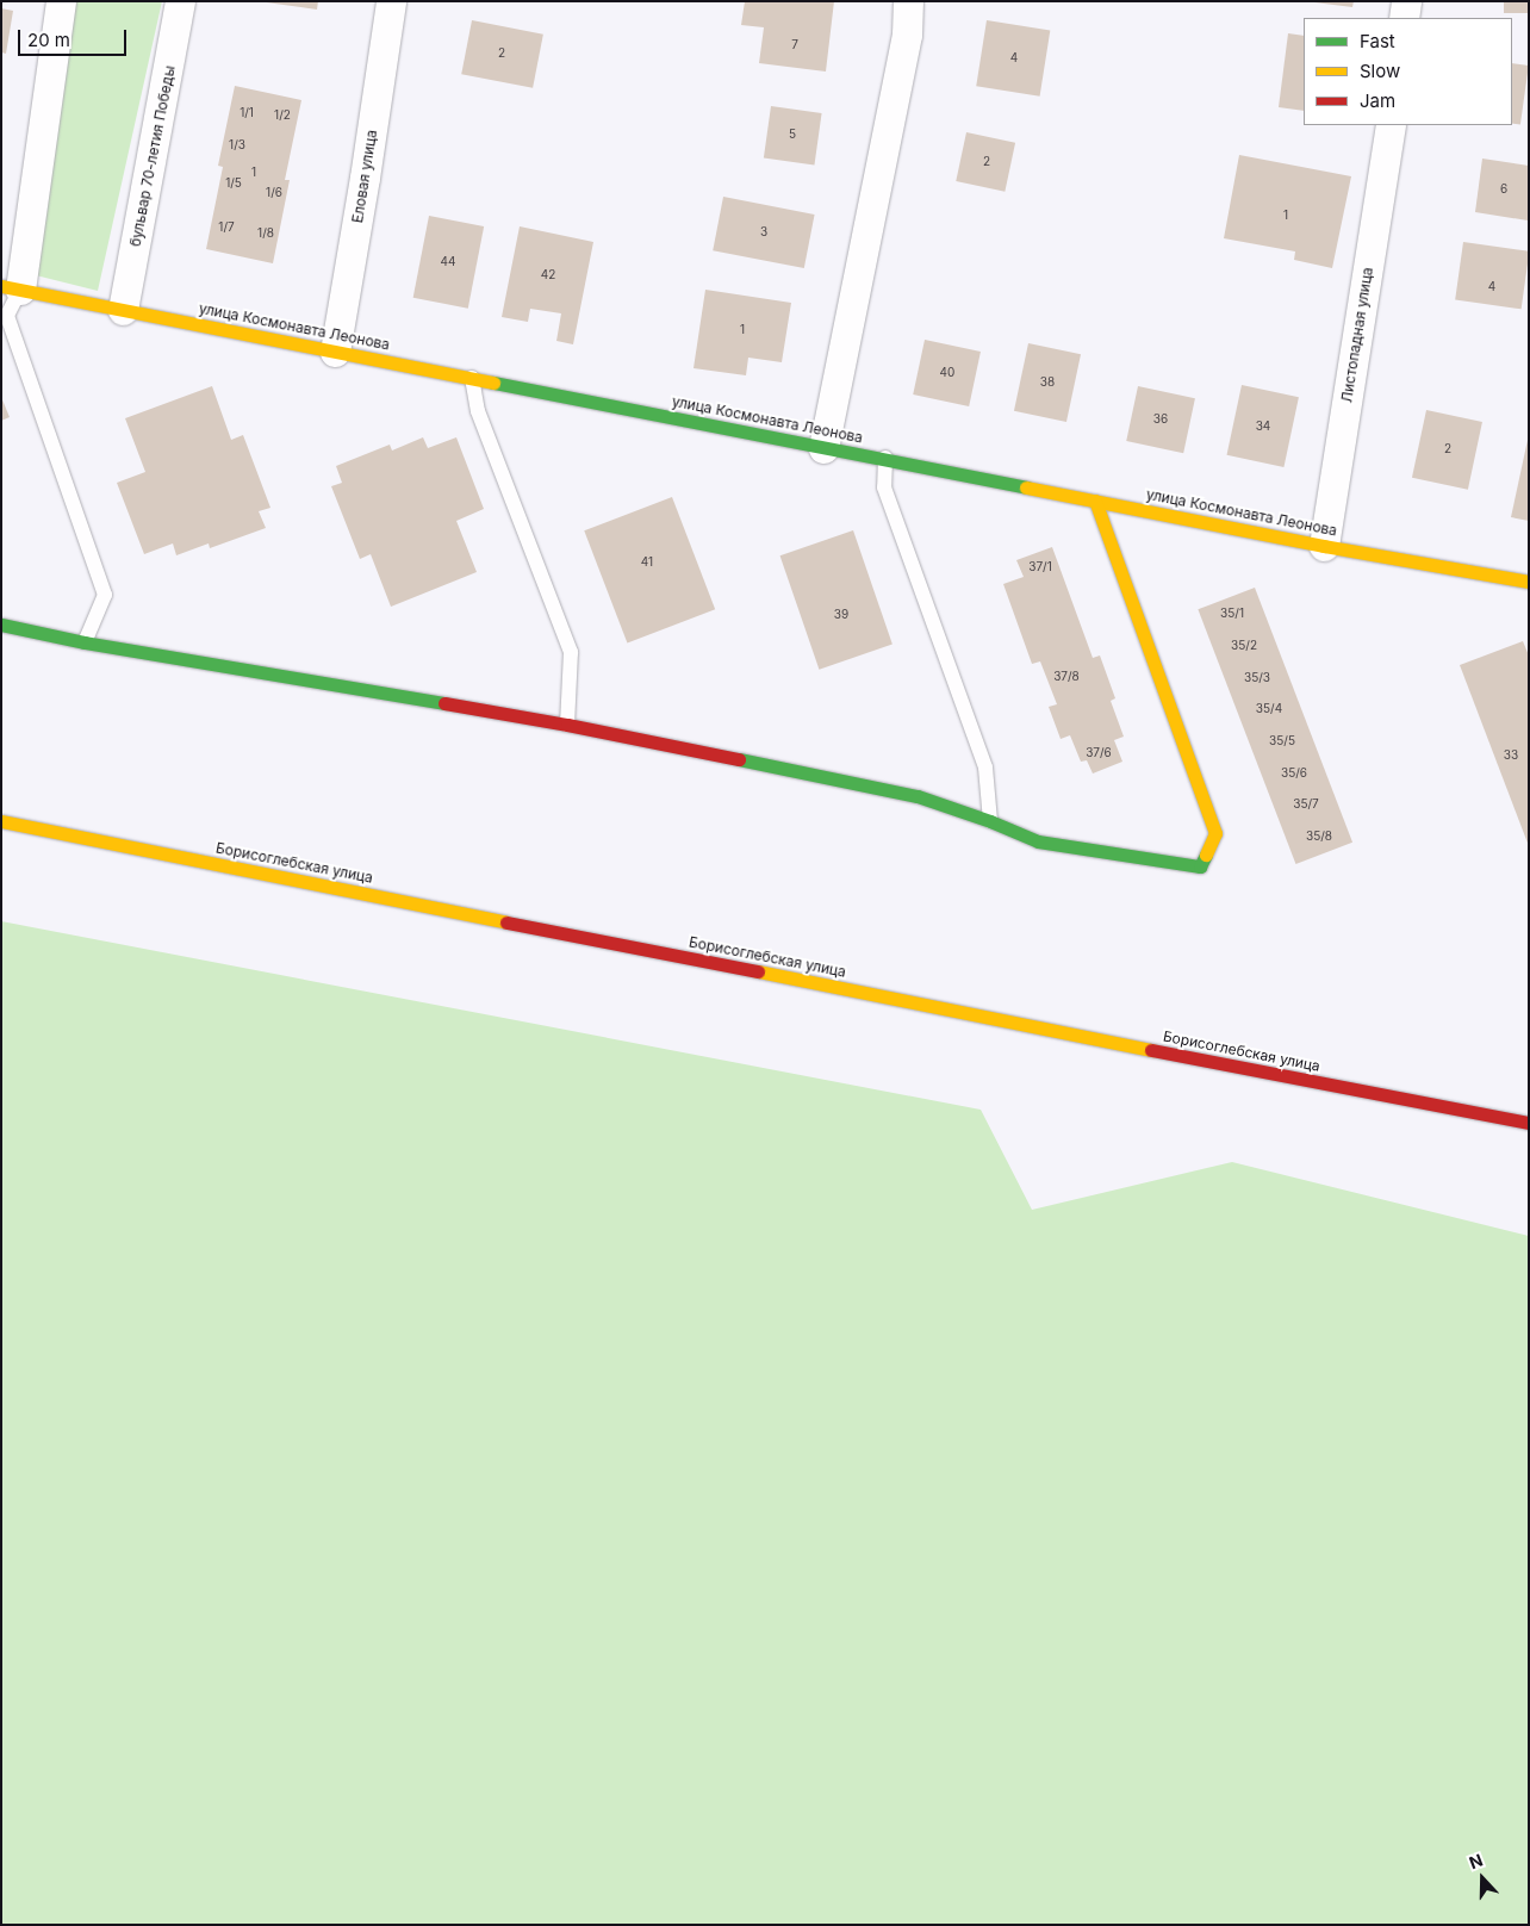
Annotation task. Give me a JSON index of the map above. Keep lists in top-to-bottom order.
{
  "streets": {
    "street": [
      "бульвар 70-летия Победы",
      "Еловая улица",
      "улица Космонавта Леонова",
      "Листопадная улица",
      "Борисоглебская улица"
    ]
  },
  "crossings": [
    ["бульвар 70-летия Победы", "улица Космонавта Леонова"],
    ["Еловая улица", "улица Космонавта Леонова"],
    ["улица Космонавта Леонова", "Листопадная улица"]
  ],
  "house_numbers": [
    "7",
    "2",
    "4",
    "1/1",
    "1/2",
    "5",
    "1/3",
    "2",
    "1",
    "1/5",
    "6",
    "1/6",
    "1",
    "1/7",
    "3",
    "1/8",
    "44",
    "42",
    "4",
    "1",
    "40",
    "38",
    "36",
    "34",
    "2",
    "41",
    "37/1",
    "35/1",
    "39",
    "35/2",
    "37/8",
    "35/3",
    "35/4",
    "35/5",
    "37/6",
    "33",
    "35/6",
    "35/7",
    "35/8"
  ],
  "legend": ["Fast", "Slow", "Jam"],
  "scale_bar": "20 m",
  "north": "top"
}
